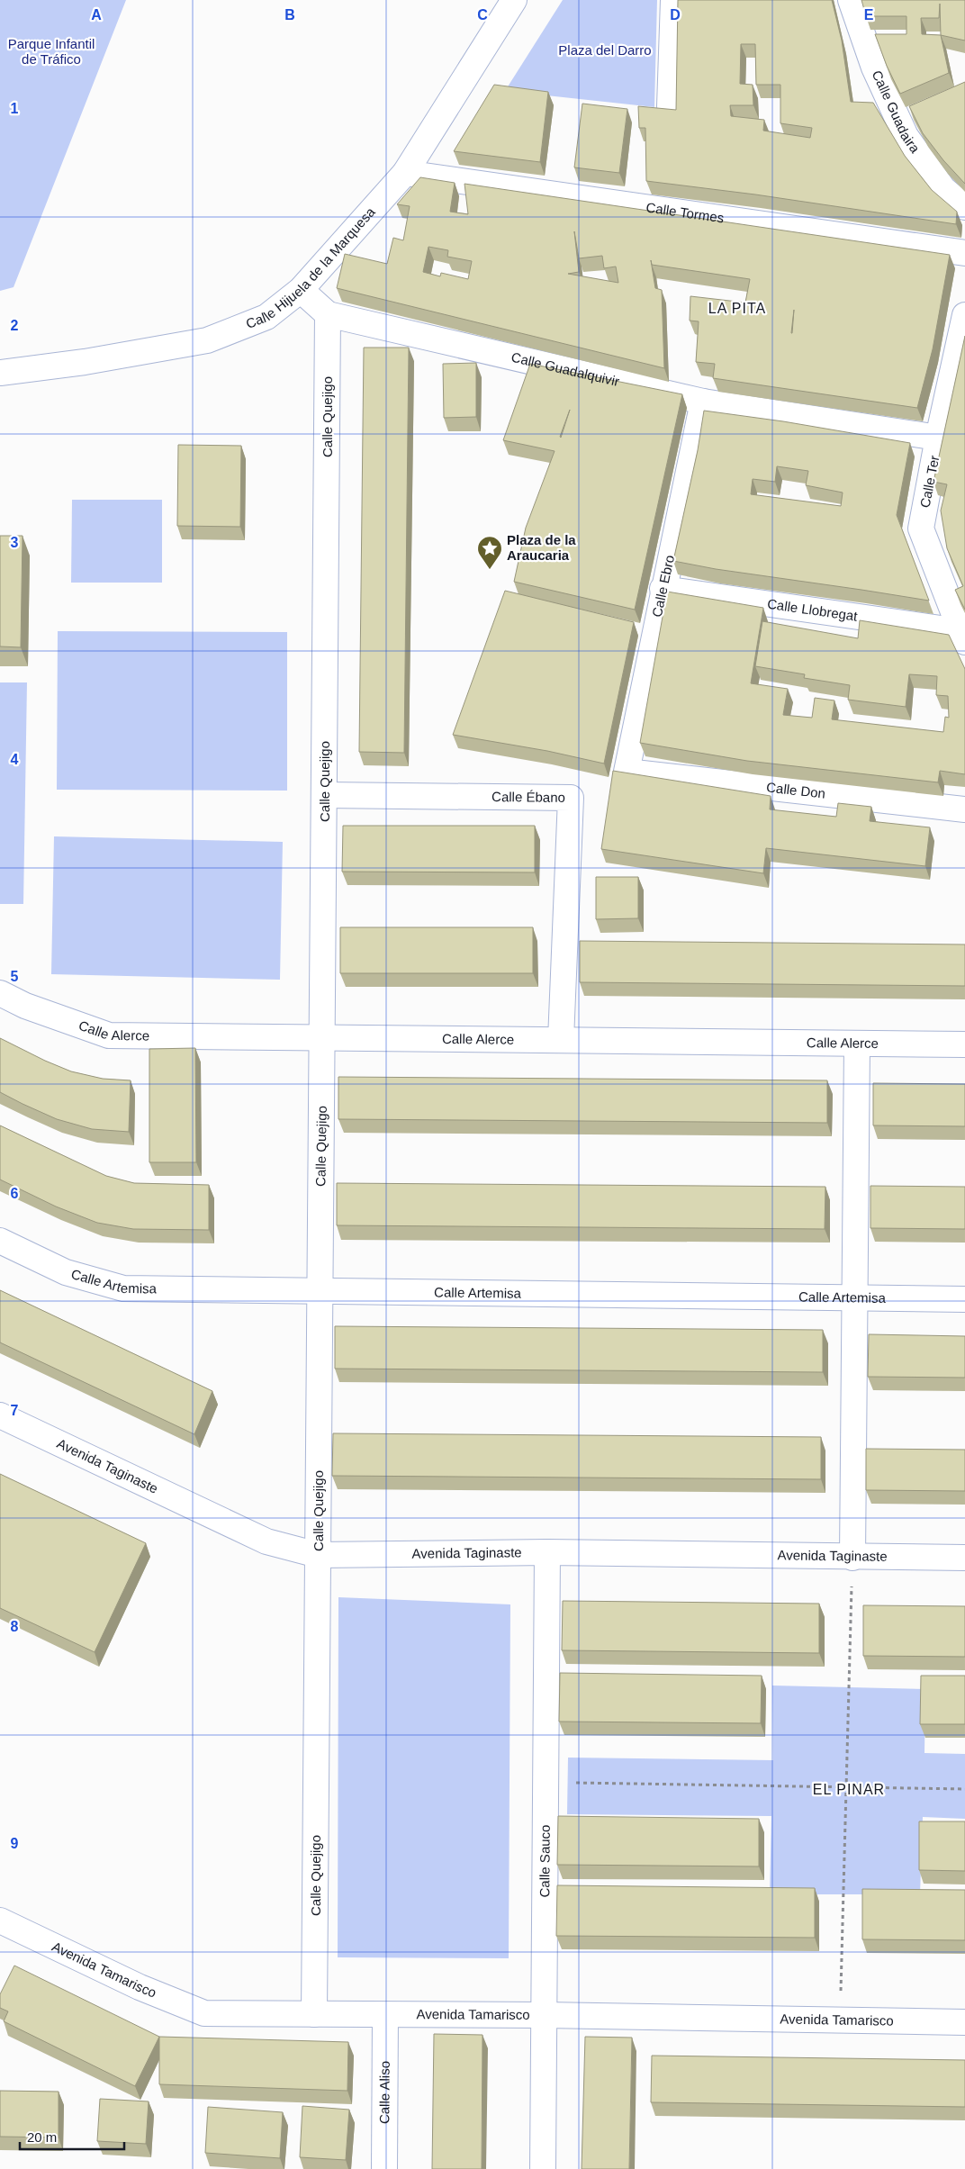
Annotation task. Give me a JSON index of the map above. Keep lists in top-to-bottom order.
{
  "streets": {
    "street": [
      "Calle Guadaira",
      "Calle Tormes",
      "Calle Hijuela de la Marquesa",
      "Calle Guadalquivir",
      "Calle Quejigo",
      "Calle Ter",
      "Calle Ebro",
      "Calle Llobregat",
      "Calle Don",
      "Calle Ébano",
      "Calle Alerce",
      "Calle Artemisa",
      "Avenida Taginaste",
      "Calle Sauco",
      "Avenida Tamarisco",
      "Calle Aliso"
    ]
  },
  "crossings": [
    ["Calle Tormes", "Calle Hijuela de la Marquesa"],
    ["Calle Guadalquivir", "Calle Quejigo"],
    ["Calle Guadalquivir", "Calle Ter"],
    ["Calle Guadalquivir", "Calle Ebro"],
    ["Calle Quejigo", "Calle Ébano"],
    ["Calle Quejigo", "Calle Alerce"],
    ["Calle Quejigo", "Calle Artemisa"],
    ["Calle Quejigo", "Avenida Taginaste"],
    ["Calle Quejigo", "Avenida Tamarisco"],
    ["Calle Ter", "Calle Llobregat"],
    ["Calle Ebro", "Calle Llobregat"],
    ["Calle Ebro", "Calle Don"],
    ["Calle Ébano", "Calle Alerce"],
    ["Avenida Taginaste", "Calle Sauco"],
    ["Calle Sauco", "Avenida Tamarisco"],
    ["Avenida Tamarisco", "Calle Aliso"]
  ],
  "districts": ["LA PITA", "EL PINAR"],
  "parks": ["Parque Infantil de Tráfico", "Plaza del Darro"],
  "places": {
    "place": ["Plaza de la Araucaria"]
  },
  "scale_bar": "20 m",
  "grid": {
    "columns": [
      "A",
      "B",
      "C",
      "D",
      "E"
    ],
    "rows": [
      "1",
      "2",
      "3",
      "4",
      "5",
      "6",
      "7",
      "8",
      "9"
    ]
  }
}
